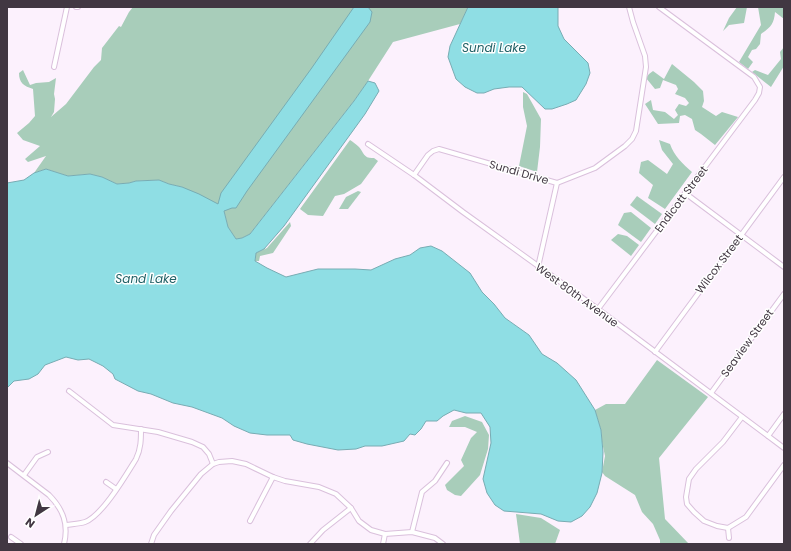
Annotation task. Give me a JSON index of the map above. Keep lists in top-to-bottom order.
{
  "streets": {
    "street": [
      "Sundi Drive",
      "Endicott Street",
      "Wilcox Street",
      "West 80th Avenue",
      "Seaview Street"
    ]
  },
  "crossings": [
    ["Sundi Drive", "West 80th Avenue"],
    ["Endicott Street", "West 80th Avenue"],
    ["Wilcox Street", "West 80th Avenue"],
    ["West 80th Avenue", "Seaview Street"]
  ],
  "water": ["Sundi Lake", "Sand Lake"],
  "north": "bottom left"
}
